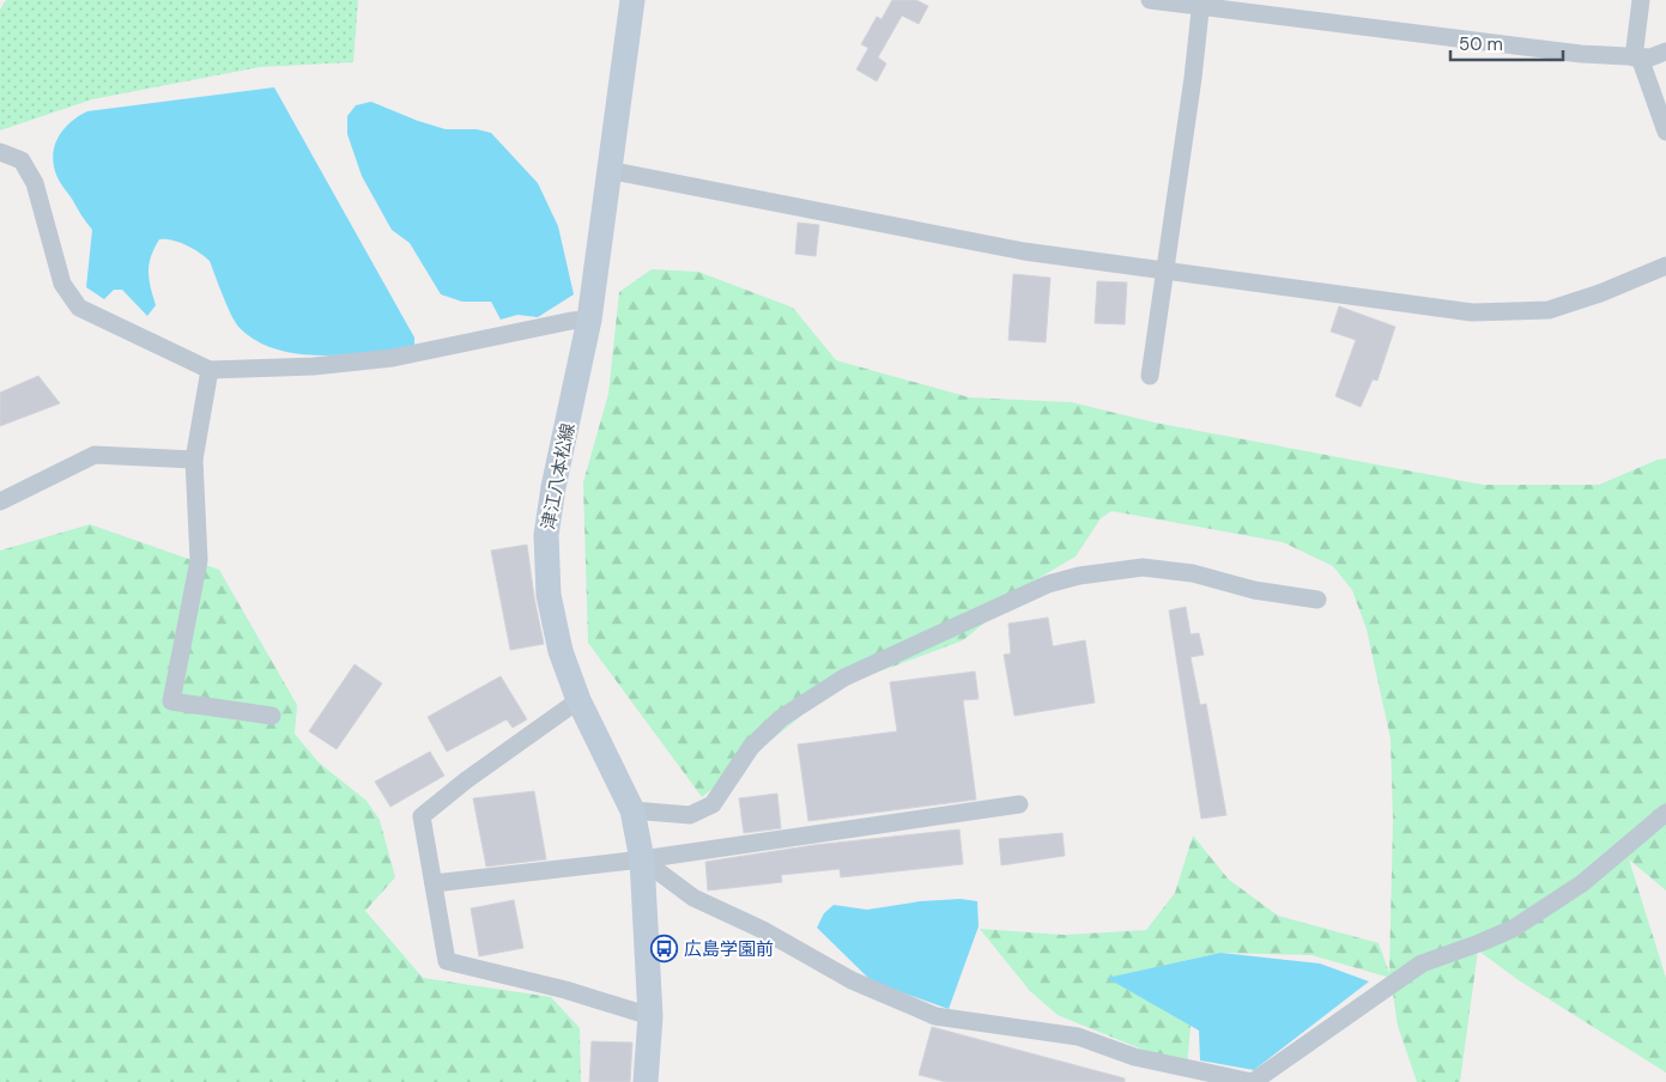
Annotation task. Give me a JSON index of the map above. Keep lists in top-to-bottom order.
{
  "streets": {
    "main road": ["津江八本松線"]
  },
  "places": {
    "bus stop": ["広島学園前"]
  },
  "scale_bar": "50 m"
}
